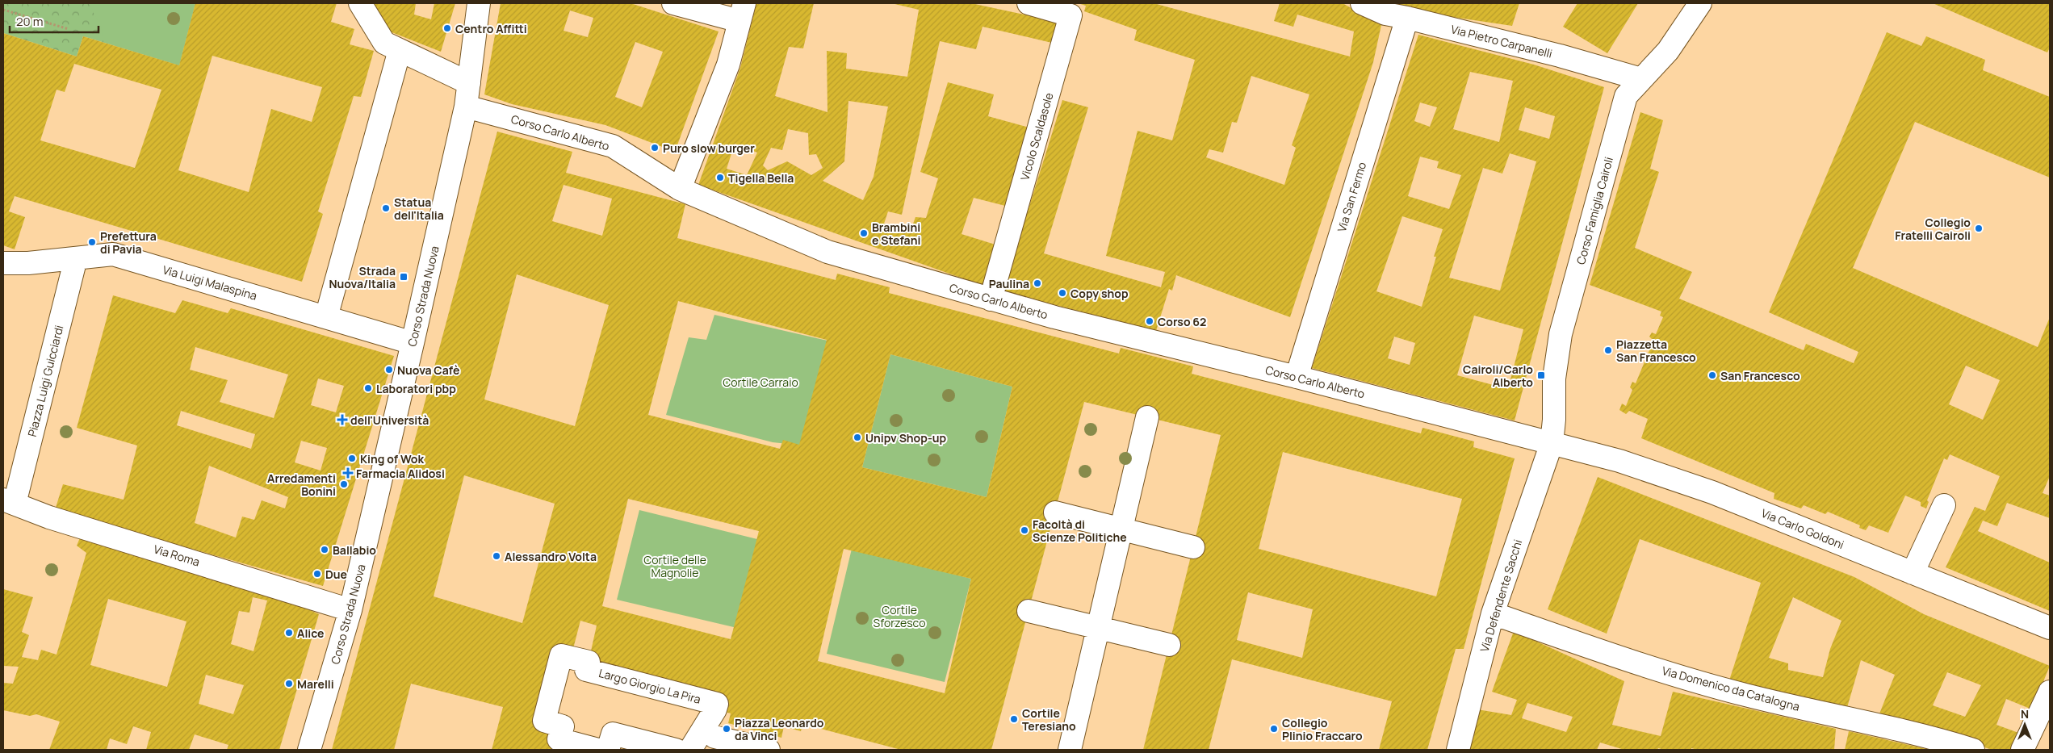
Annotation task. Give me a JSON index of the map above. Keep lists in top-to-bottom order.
{
  "streets": {
    "street": [
      "Via Pietro Carpanelli",
      "Corso Carlo Alberto",
      "Vicolo Scaldasole",
      "Via San Fermo",
      "Corso Famiglia Cairoli",
      "Via Luigi Malaspina",
      "Corso Strada Nuova",
      "Piazza Luigi Guicciardi",
      "Via Carlo Goldoni",
      "Via Roma",
      "Via Defendente Sacchi",
      "Largo Giorgio La Pira",
      "Via Domenico da Catalogna"
    ]
  },
  "crossings": [
    ["Via Pietro Carpanelli", "Via San Fermo"],
    ["Via Pietro Carpanelli", "Corso Famiglia Cairoli"],
    ["Corso Carlo Alberto", "Vicolo Scaldasole"],
    ["Corso Carlo Alberto", "Via San Fermo"],
    ["Corso Carlo Alberto", "Corso Famiglia Cairoli"],
    ["Corso Carlo Alberto", "Corso Strada Nuova"],
    ["Corso Carlo Alberto", "Via Carlo Goldoni"],
    ["Corso Carlo Alberto", "Via Defendente Sacchi"],
    ["Corso Famiglia Cairoli", "Via Carlo Goldoni"],
    ["Corso Famiglia Cairoli", "Via Defendente Sacchi"],
    ["Via Luigi Malaspina", "Corso Strada Nuova"],
    ["Via Luigi Malaspina", "Piazza Luigi Guicciardi"],
    ["Corso Strada Nuova", "Via Roma"],
    ["Piazza Luigi Guicciardi", "Via Roma"],
    ["Via Carlo Goldoni", "Via Defendente Sacchi"],
    ["Via Defendente Sacchi", "Via Domenico da Catalogna"]
  ],
  "parks": ["Cortile Carraio", "Cortile delle Magnolie", "Cortile Sforzesco"],
  "places": {
    "other": [
      "Centro Affitti",
      "Puro slow burger",
      "Tigella Bella",
      "Statua dell'Italia",
      "Collegio Fratelli Cairoli",
      "Brambini e Stefani",
      "Prefettura di Pavia",
      "Paulina",
      "Copy shop",
      "Corso 62",
      "Piazzetta San Francesco",
      "Nuova Cafè",
      "San Francesco",
      "Laboratori pbp",
      "Unipv Shop-up",
      "King of Wok",
      "Arredamenti Bonini",
      "Facoltà di Scienze Politiche",
      "Ballabio",
      "Alessandro Volta",
      "Due",
      "Alice",
      "Marelli",
      "Cortile Teresiano",
      "Piazza Leonardo da Vinci",
      "Collegio Plinio Fraccaro"
    ],
    "transit": ["Strada Nuova/Italia", "Cairoli/Carlo Alberto"],
    "health": ["dell'Università", "Farmacia Alidosi"]
  },
  "scale_bar": "20 m",
  "north": "top"
}
